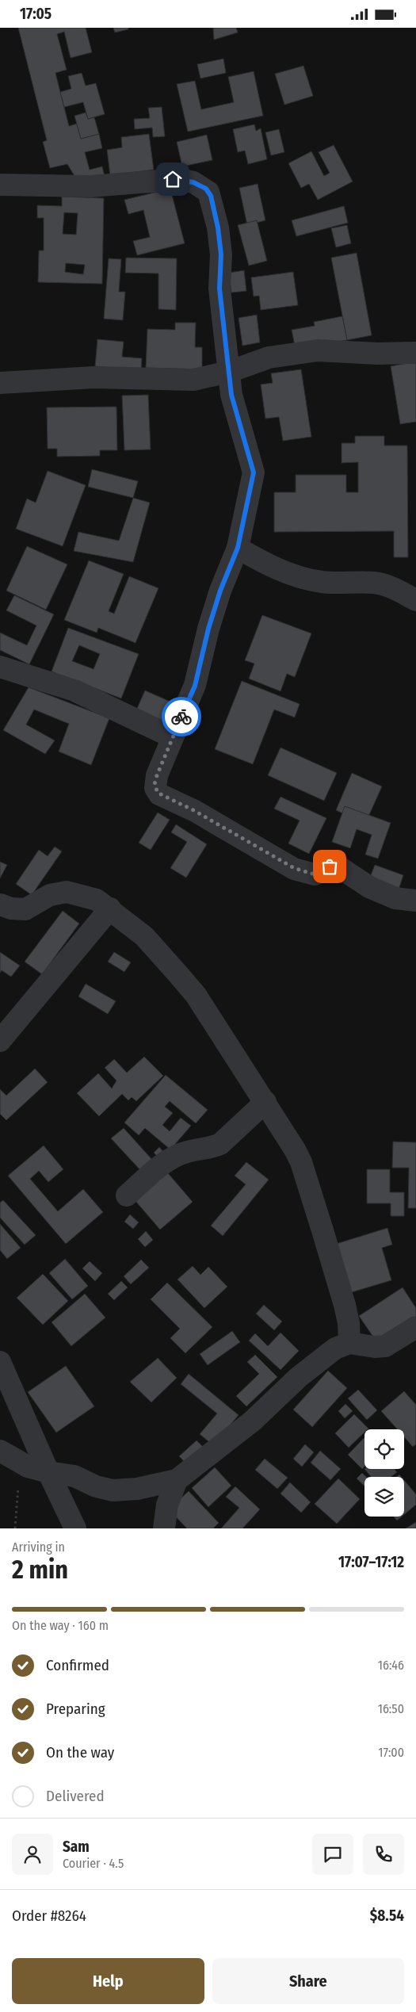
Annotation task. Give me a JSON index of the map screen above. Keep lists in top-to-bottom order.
{
  "page": {
    "status": "17:05",
    "heading": ["2 min", "Arriving in", "17:07–17:12"],
    "panel": [
      "Sam",
      "Courier · 4.5",
      "Order #8264",
      "$8.54"
    ],
    "bar": "On the way · 160 m",
    "list": [
      ["Confirmed", "16:46"],
      ["Preparing", "16:50"],
      ["On the way", "17:00"],
      "Delivered"
    ],
    "buttons": ["Help", "Share"]
  }
}
